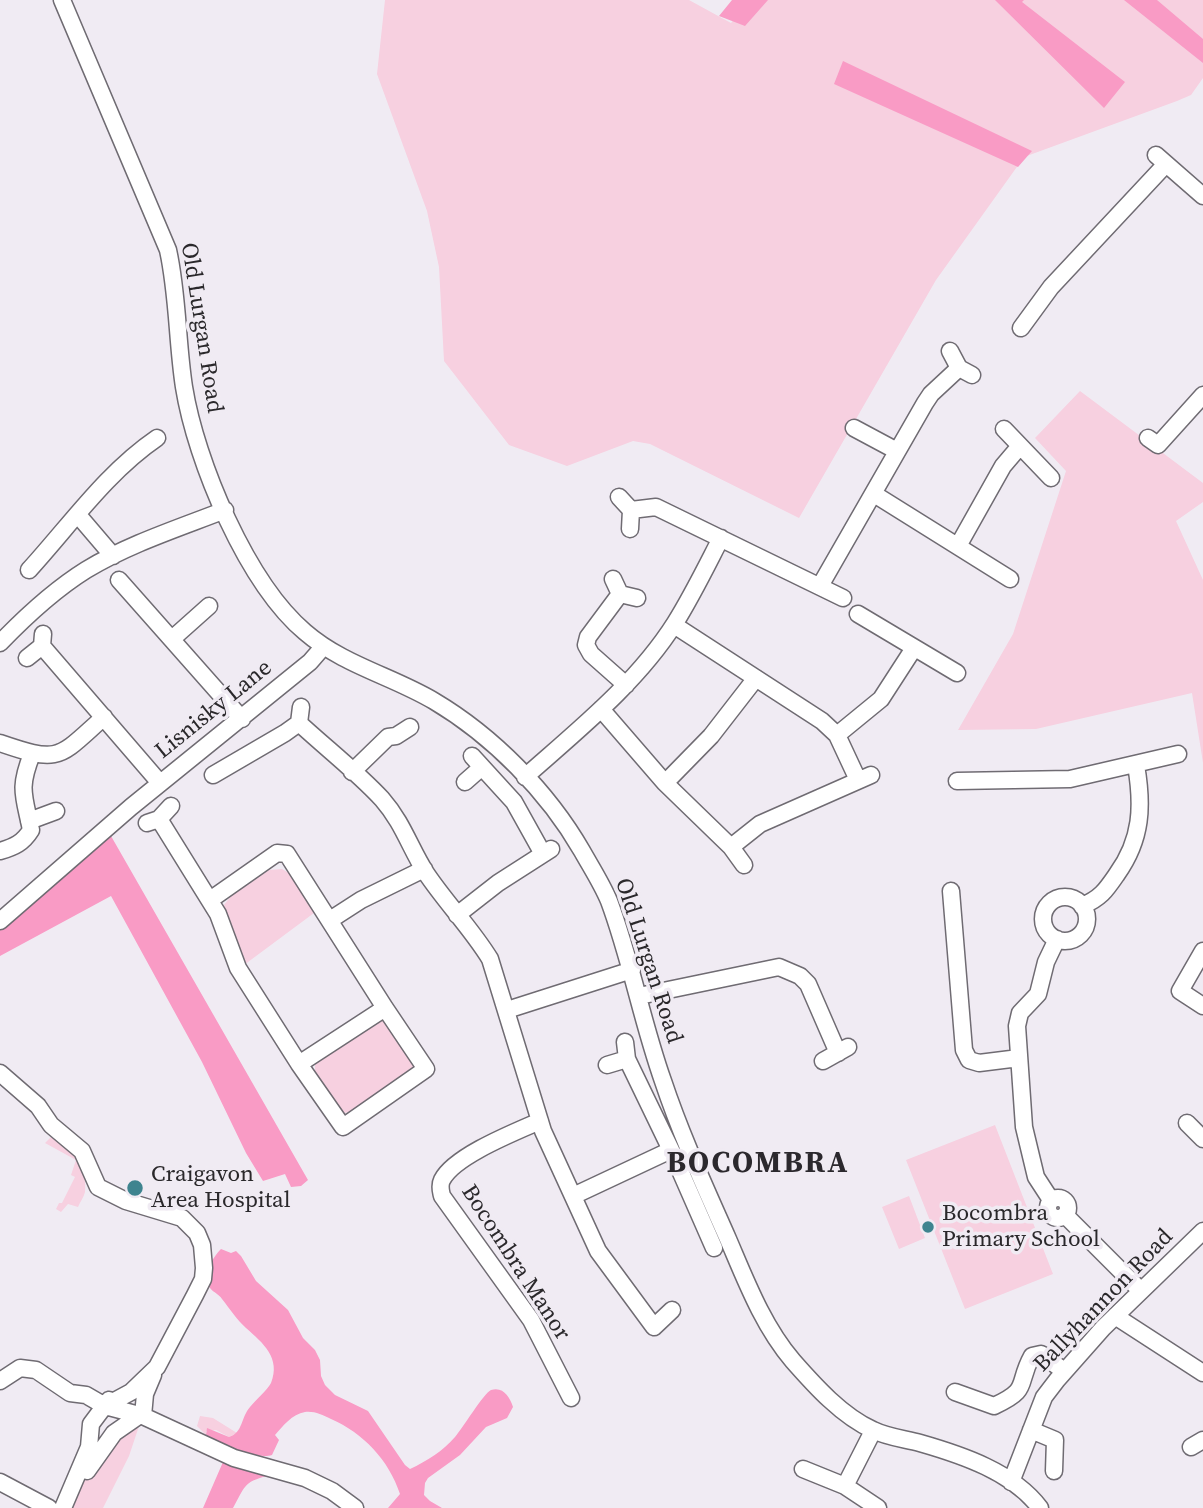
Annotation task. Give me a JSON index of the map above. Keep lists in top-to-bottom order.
{
  "streets": {
    "street": [
      "Old Lurgan Road",
      "Lisnisky Lane",
      "Bocombra Manor",
      "Ballyhannon Road"
    ]
  },
  "crossings": [
    ["Old Lurgan Road", "Lisnisky Lane"],
    ["Old Lurgan Road", "Ballyhannon Road"]
  ],
  "districts": ["BOCOMBRA"],
  "places": ["Craigavon Area Hospital", "Bocombra Primary School"]
}
